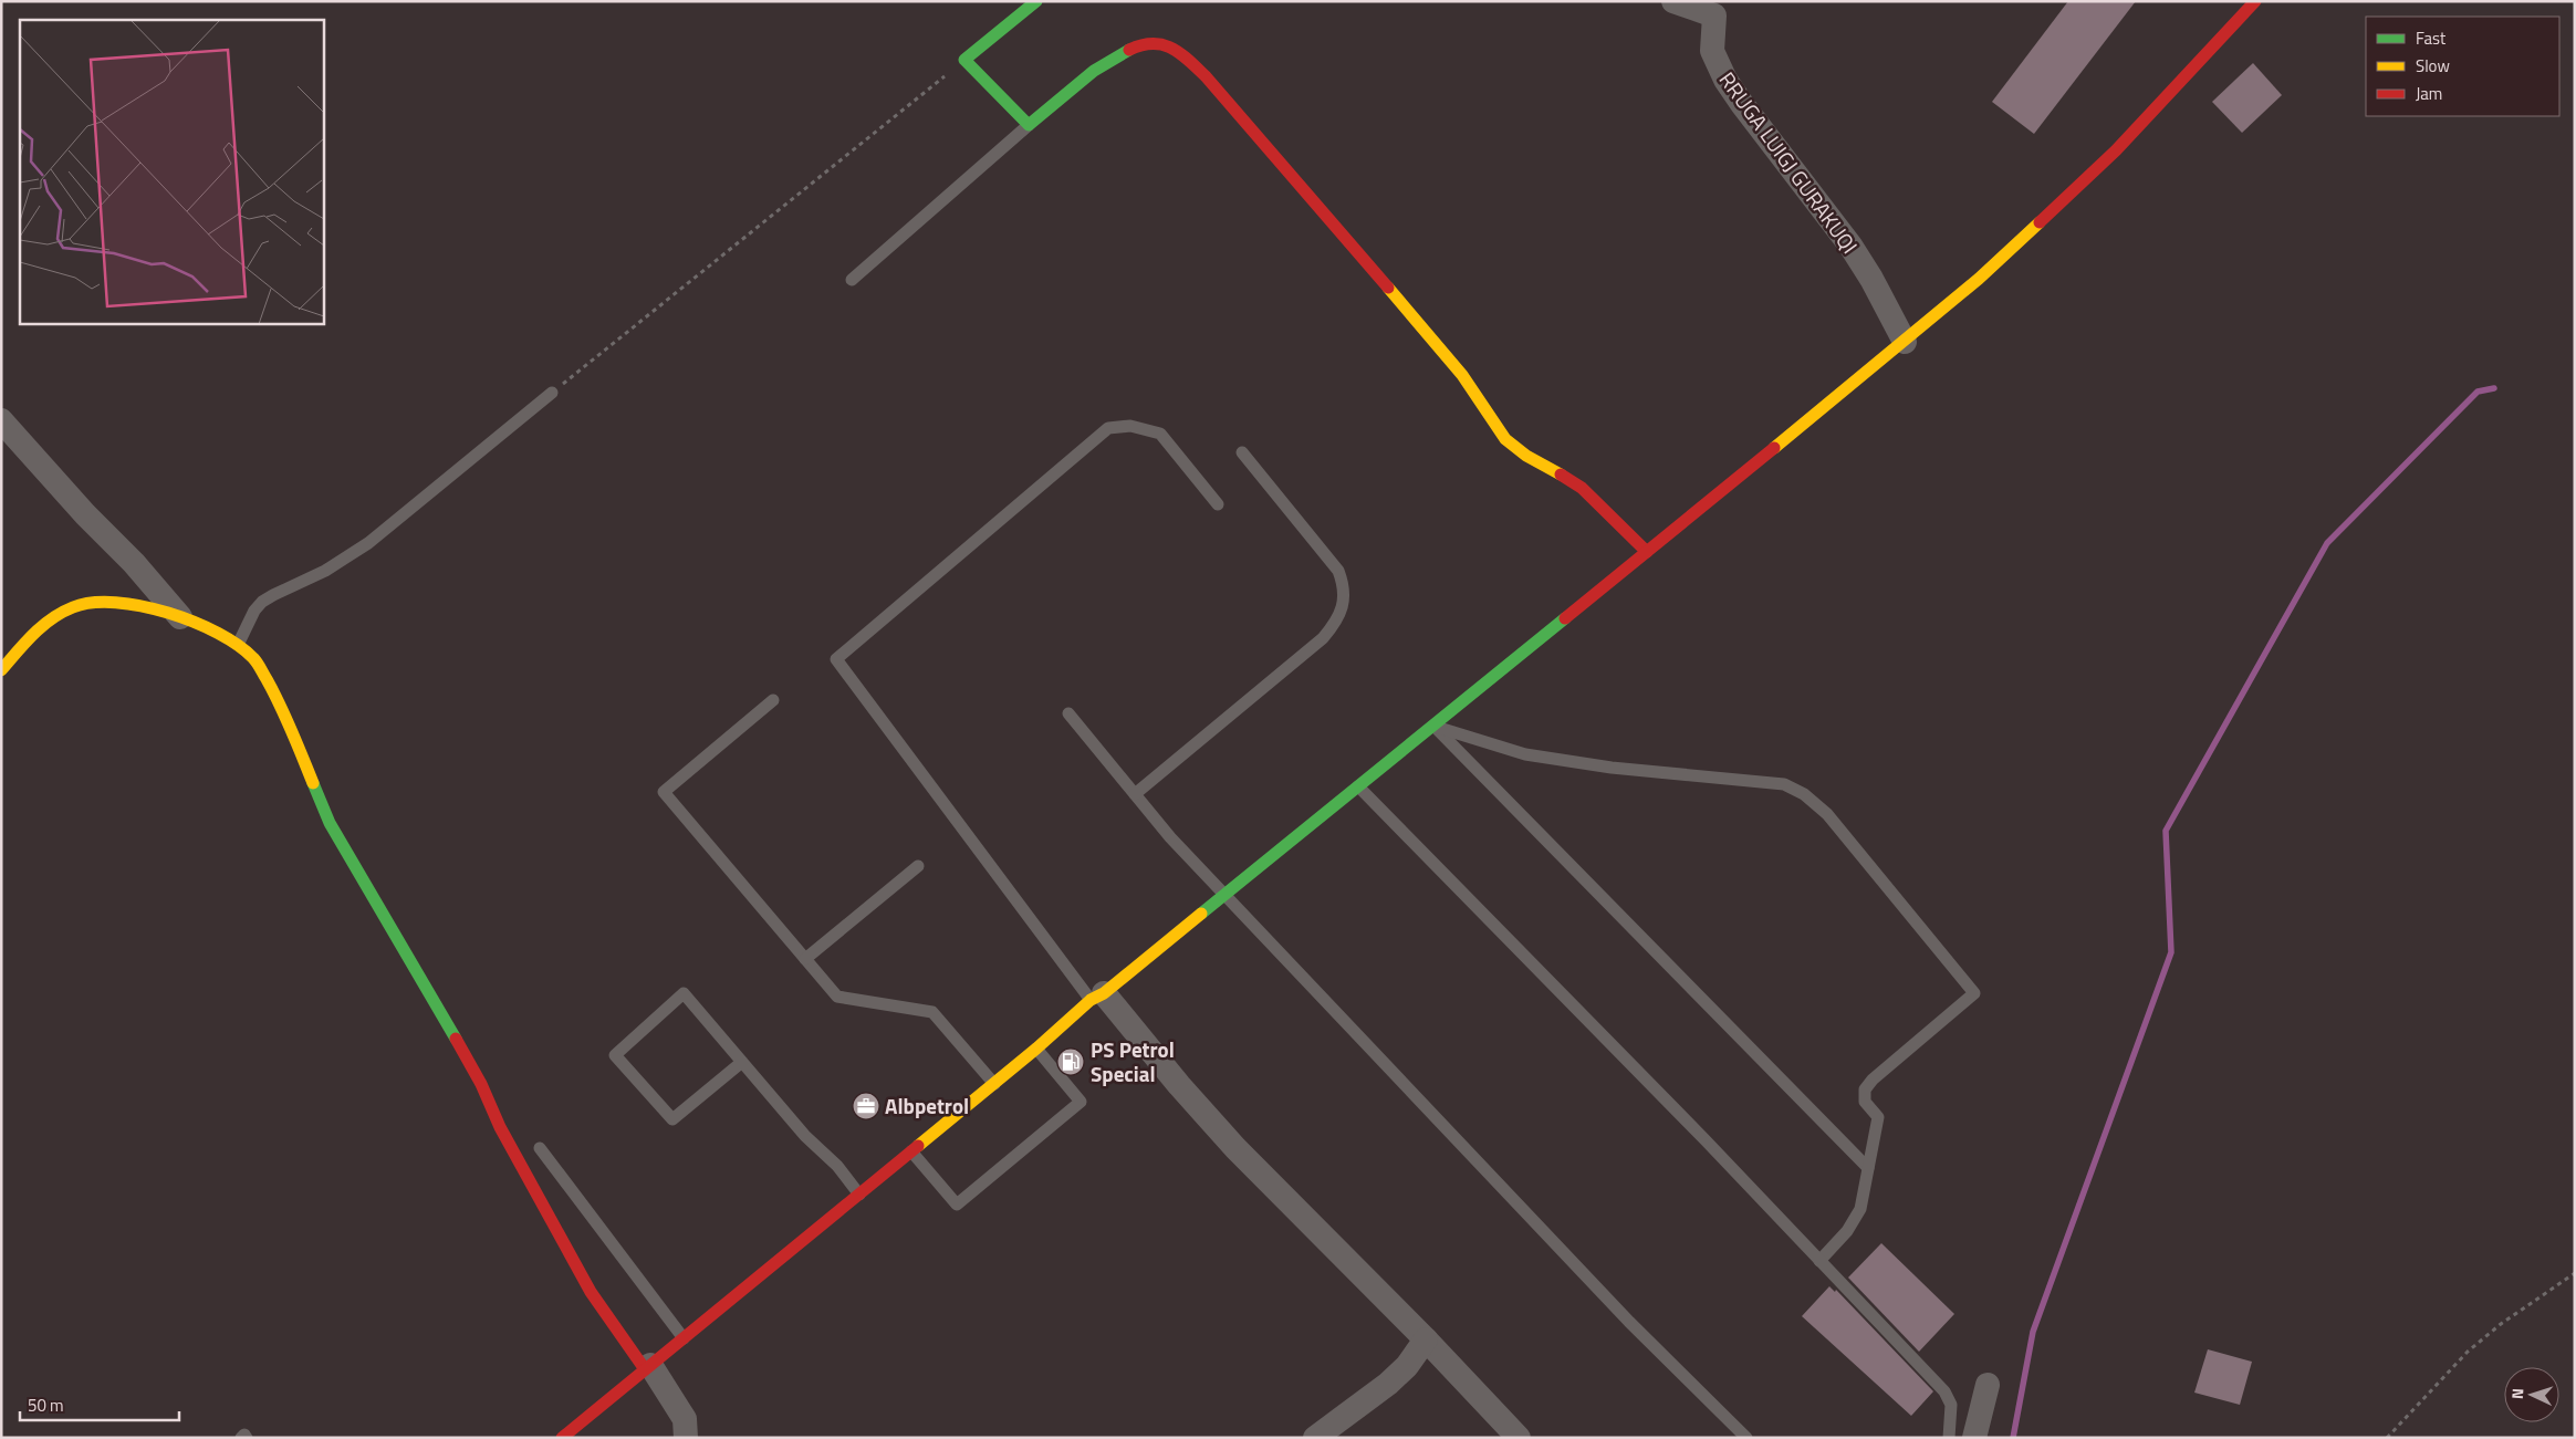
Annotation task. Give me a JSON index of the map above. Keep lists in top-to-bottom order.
{
  "streets": {
    "street": ["RRUGA LUIGJ GURAKUQI"]
  },
  "places": {
    "fuel station": ["PS Petrol Special"],
    "office": ["Albpetrol"]
  },
  "legend": ["Fast", "Slow", "Jam"],
  "scale_bar": "50 m",
  "north": "left"
}
